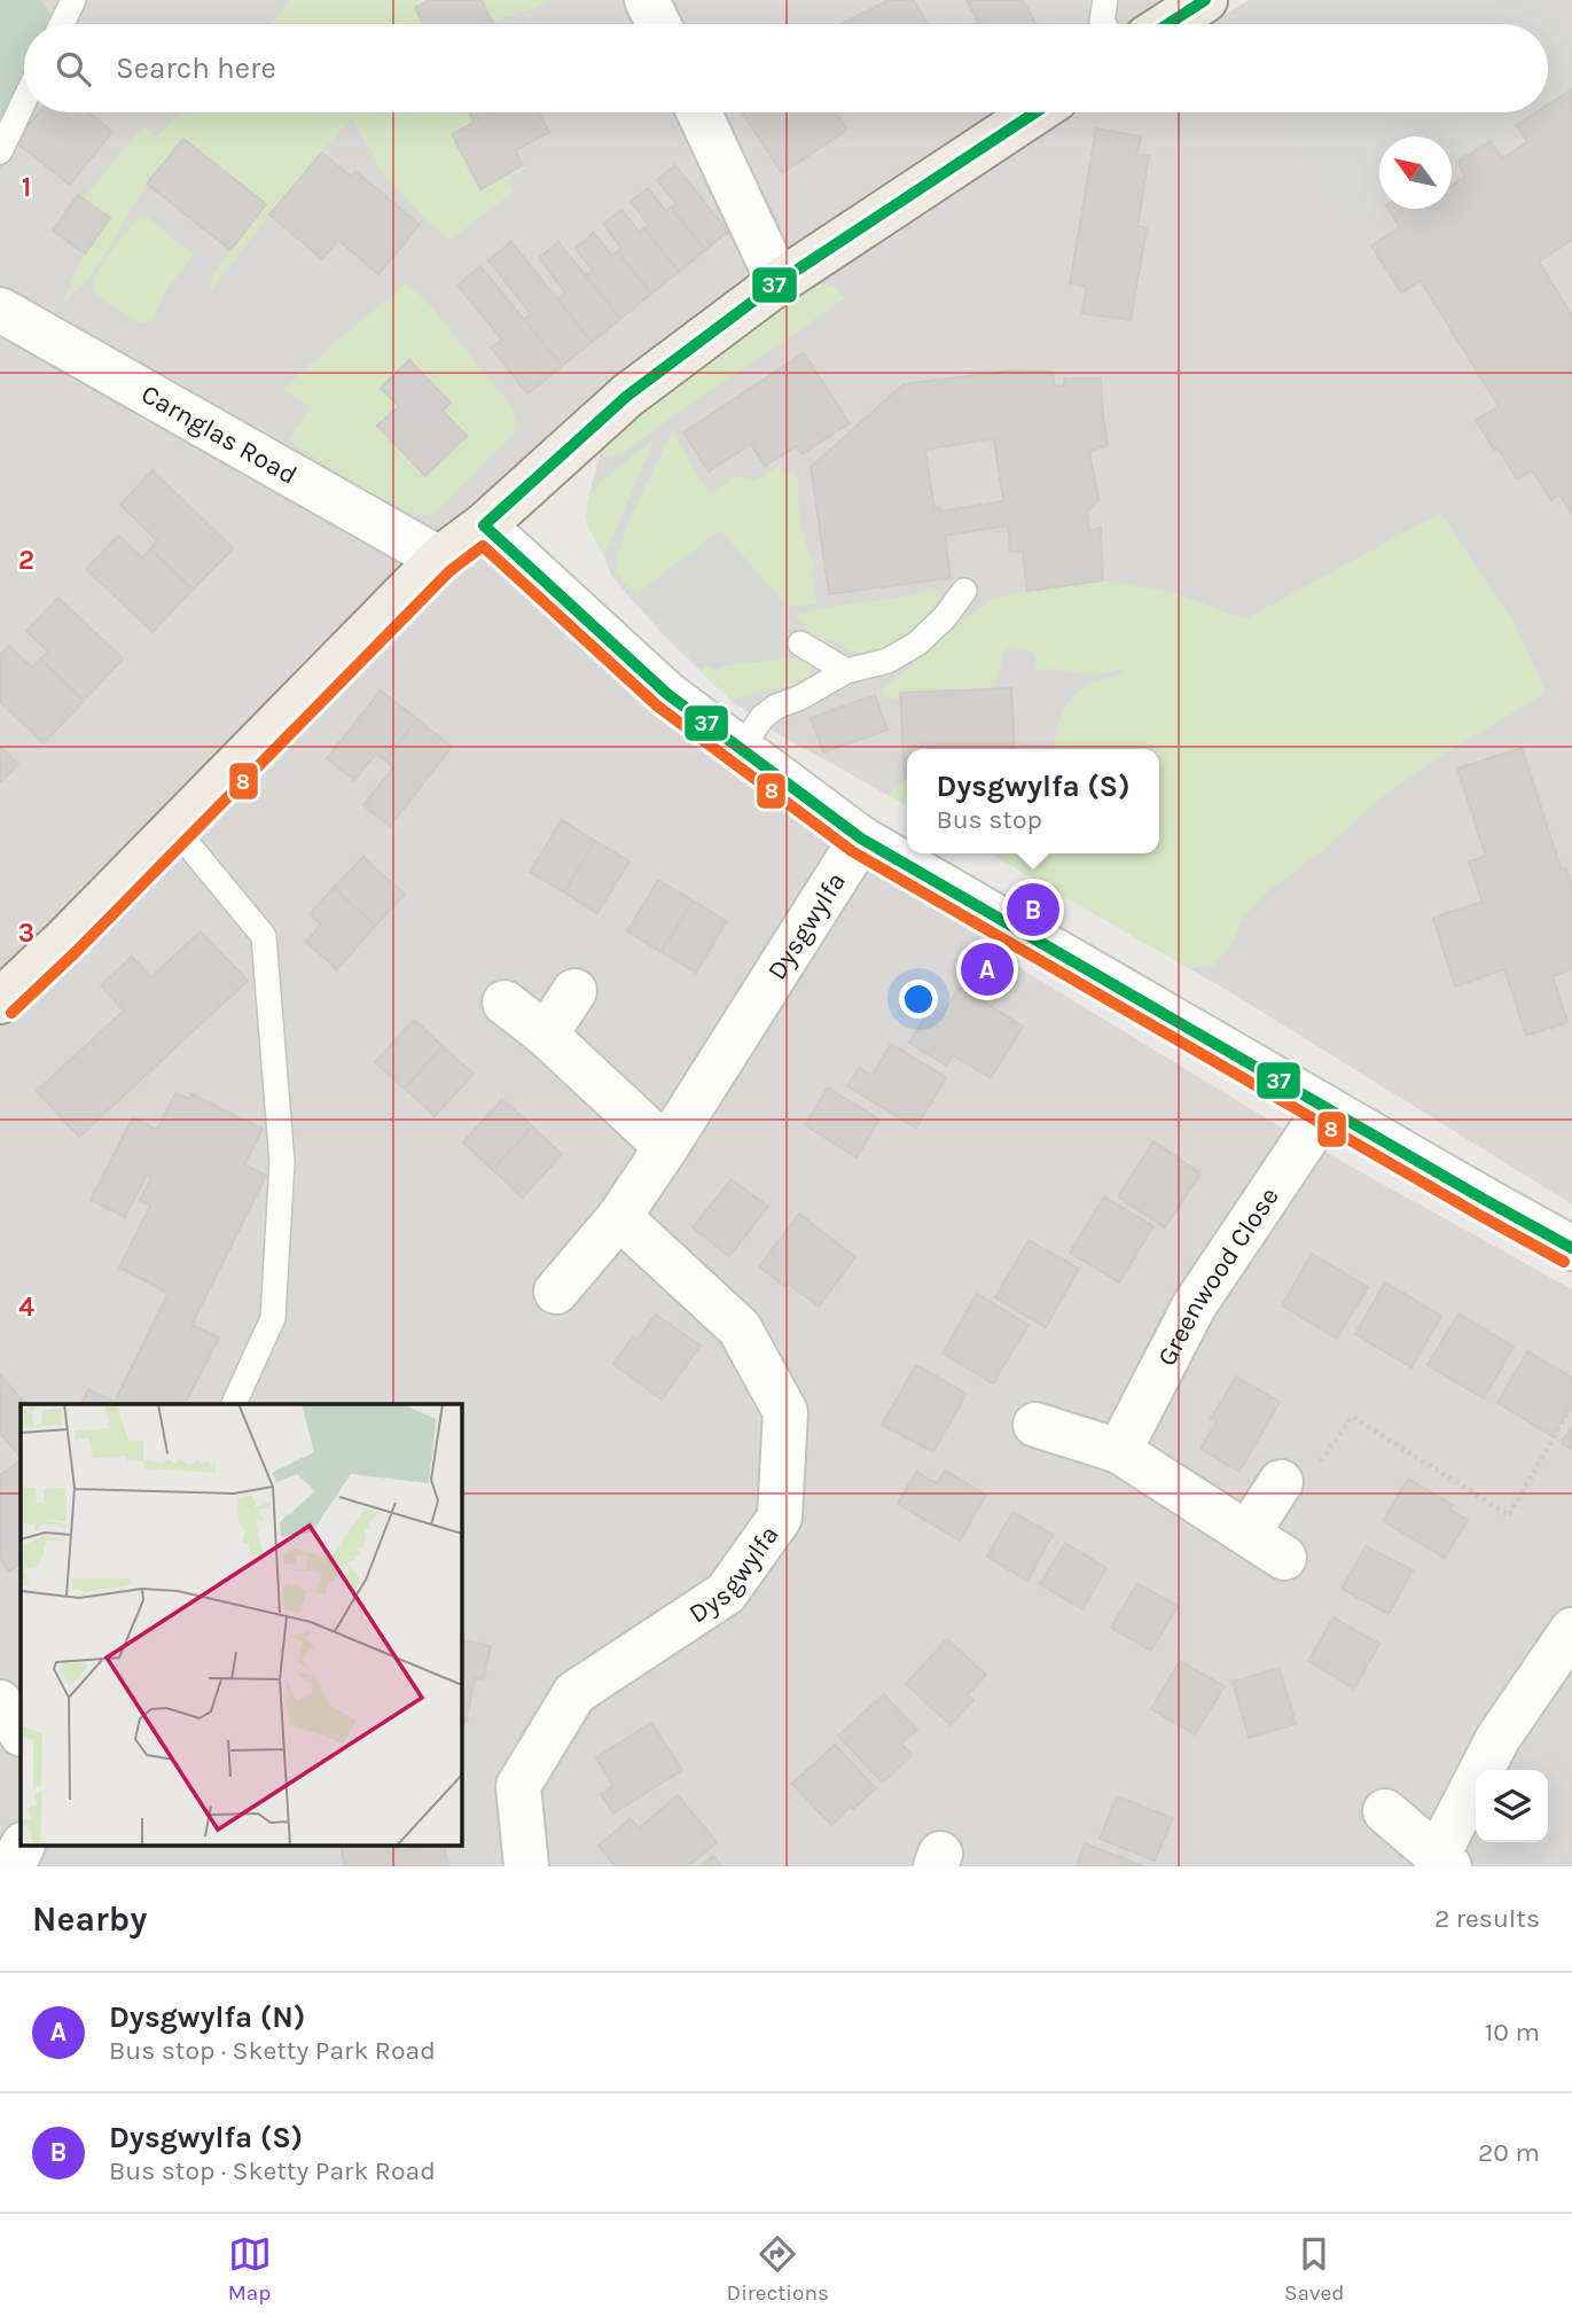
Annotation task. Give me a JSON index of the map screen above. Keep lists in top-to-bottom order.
{
  "streets": {
    "street": ["Carnglas Road", "Dysgwylfa", "Greenwood Close"]
  },
  "lines": ["transit line 37", "transit line 8"],
  "north": "top left",
  "page": {
    "search": "Search here",
    "popup": ["Dysgwylfa (S)", "Bus stop"],
    "pins": ["B", "A"],
    "heading": ["Nearby", "2 results"],
    "list": [
      {
        "mark": "A",
        "name": "Dysgwylfa (N)",
        "note": "Bus stop · Sketty Park Road",
        "value": "10 m"
      },
      {
        "mark": "B",
        "name": "Dysgwylfa (S)",
        "note": "Bus stop · Sketty Park Road",
        "value": "20 m"
      }
    ],
    "nav": ["Map", "Directions", "Saved"]
  },
  "grid": {
    "rows": [
      "1",
      "2",
      "3",
      "4"
    ]
  }
}
